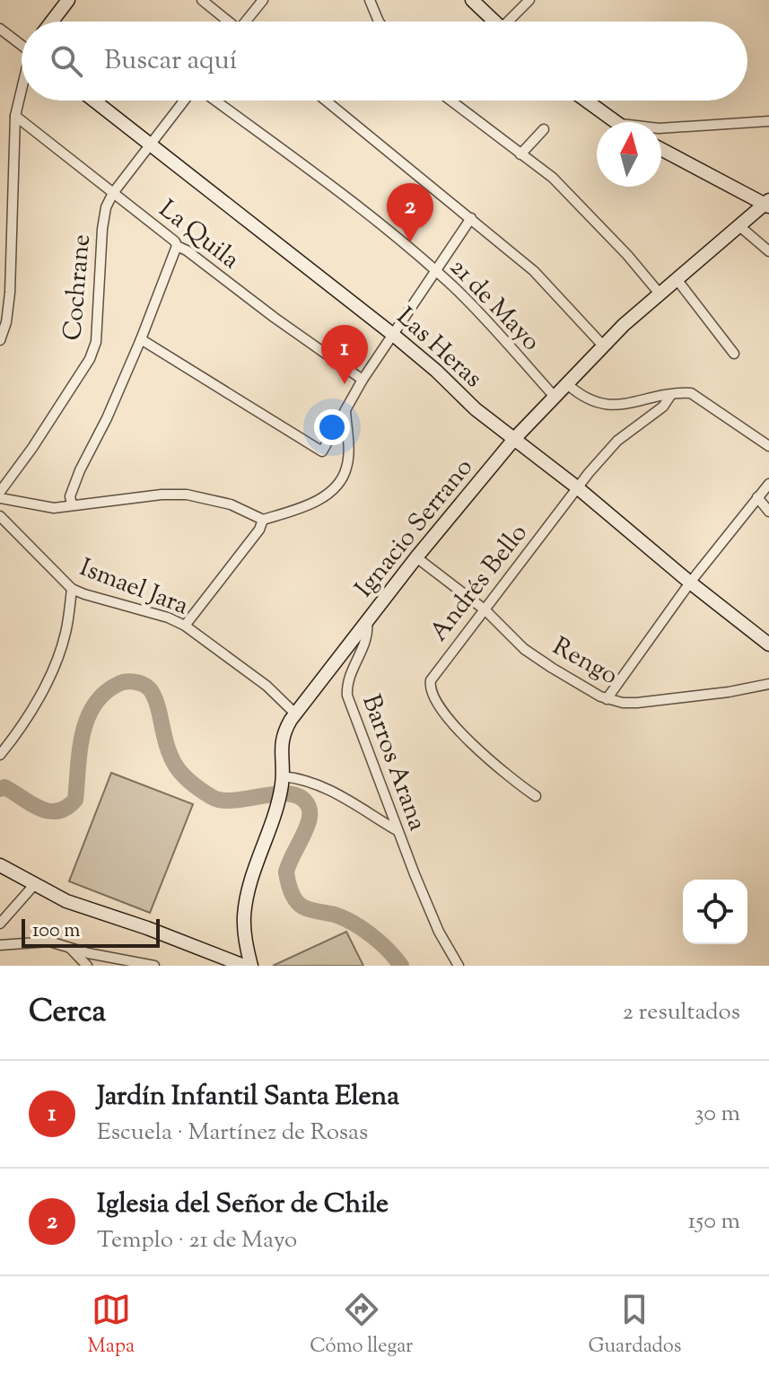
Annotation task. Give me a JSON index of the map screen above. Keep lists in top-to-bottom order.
{
  "streets": {
    "street": [
      "La Quila",
      "Cochrane",
      "21 de Mayo",
      "Las Heras",
      "Ignacio Serrano",
      "Andrés Bello",
      "Ismael Jara",
      "Rengo",
      "Barros Arana"
    ]
  },
  "crossings": [
    ["La Quila", "Cochrane"],
    ["Cochrane", "Las Heras"],
    ["21 de Mayo", "Ignacio Serrano"],
    ["Las Heras", "Ignacio Serrano"],
    ["Las Heras", "Andrés Bello"],
    ["Ignacio Serrano", "Ismael Jara"],
    ["Ignacio Serrano", "Rengo"],
    ["Ignacio Serrano", "Barros Arana"],
    ["Andrés Bello", "Rengo"]
  ],
  "scale_bar": "100 m",
  "north": "top",
  "page": {
    "search": "Buscar aquí",
    "pins": ["2", "1"],
    "scale": "100 m",
    "heading": ["Cerca", "2 resultados"],
    "list": [
      {
        "mark": "1",
        "name": "Jardín Infantil Santa Elena",
        "note": "Escuela · Martínez de Rosas",
        "value": "30 m"
      },
      {
        "mark": "2",
        "name": "Iglesia del Señor de Chile",
        "note": "Templo · 21 de Mayo",
        "value": "150 m"
      }
    ],
    "nav": ["Mapa", "Cómo llegar", "Guardados"]
  }
}
